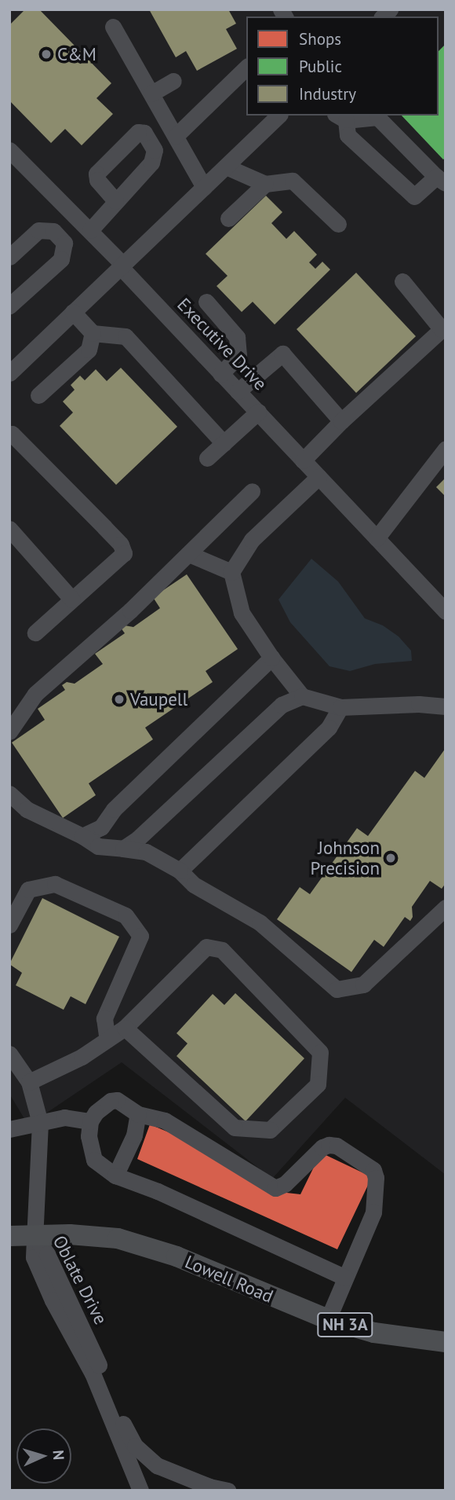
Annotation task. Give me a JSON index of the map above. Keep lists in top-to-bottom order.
{
  "streets": {
    "main road": ["Lowell Road", "NH 3A"],
    "street": ["Executive Drive", "Oblate Drive"]
  },
  "crossings": [
    ["Lowell Road", "Oblate Drive"]
  ],
  "places": ["C&M", "Vaupell", "Johnson Precision"],
  "legend": ["Shops", "Public", "Industry"],
  "north": "right"
}
